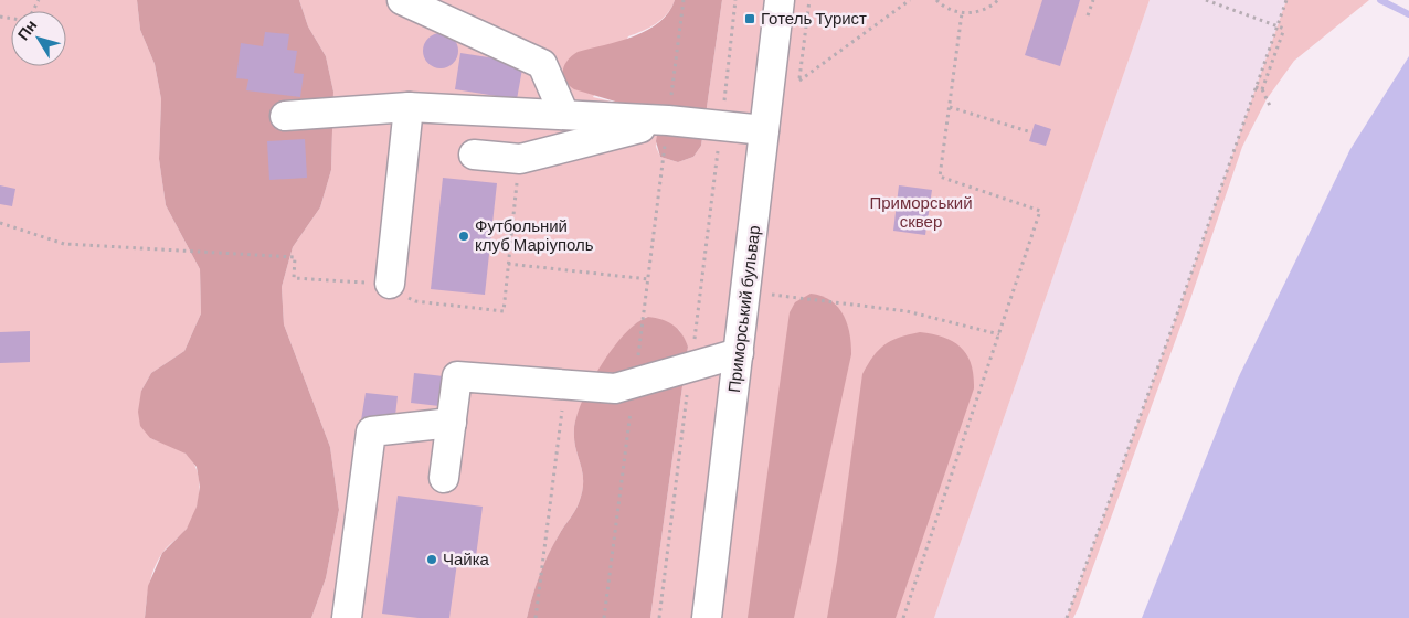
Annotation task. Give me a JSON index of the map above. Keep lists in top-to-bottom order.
{
  "streets": {
    "street": ["Приморський бульвар"]
  },
  "parks": ["Приморський сквер"],
  "places": {
    "transit": ["Готель Турист"],
    "other": ["Футбольний клуб Маріуполь", "Чайка"]
  },
  "north": "top left"
}
